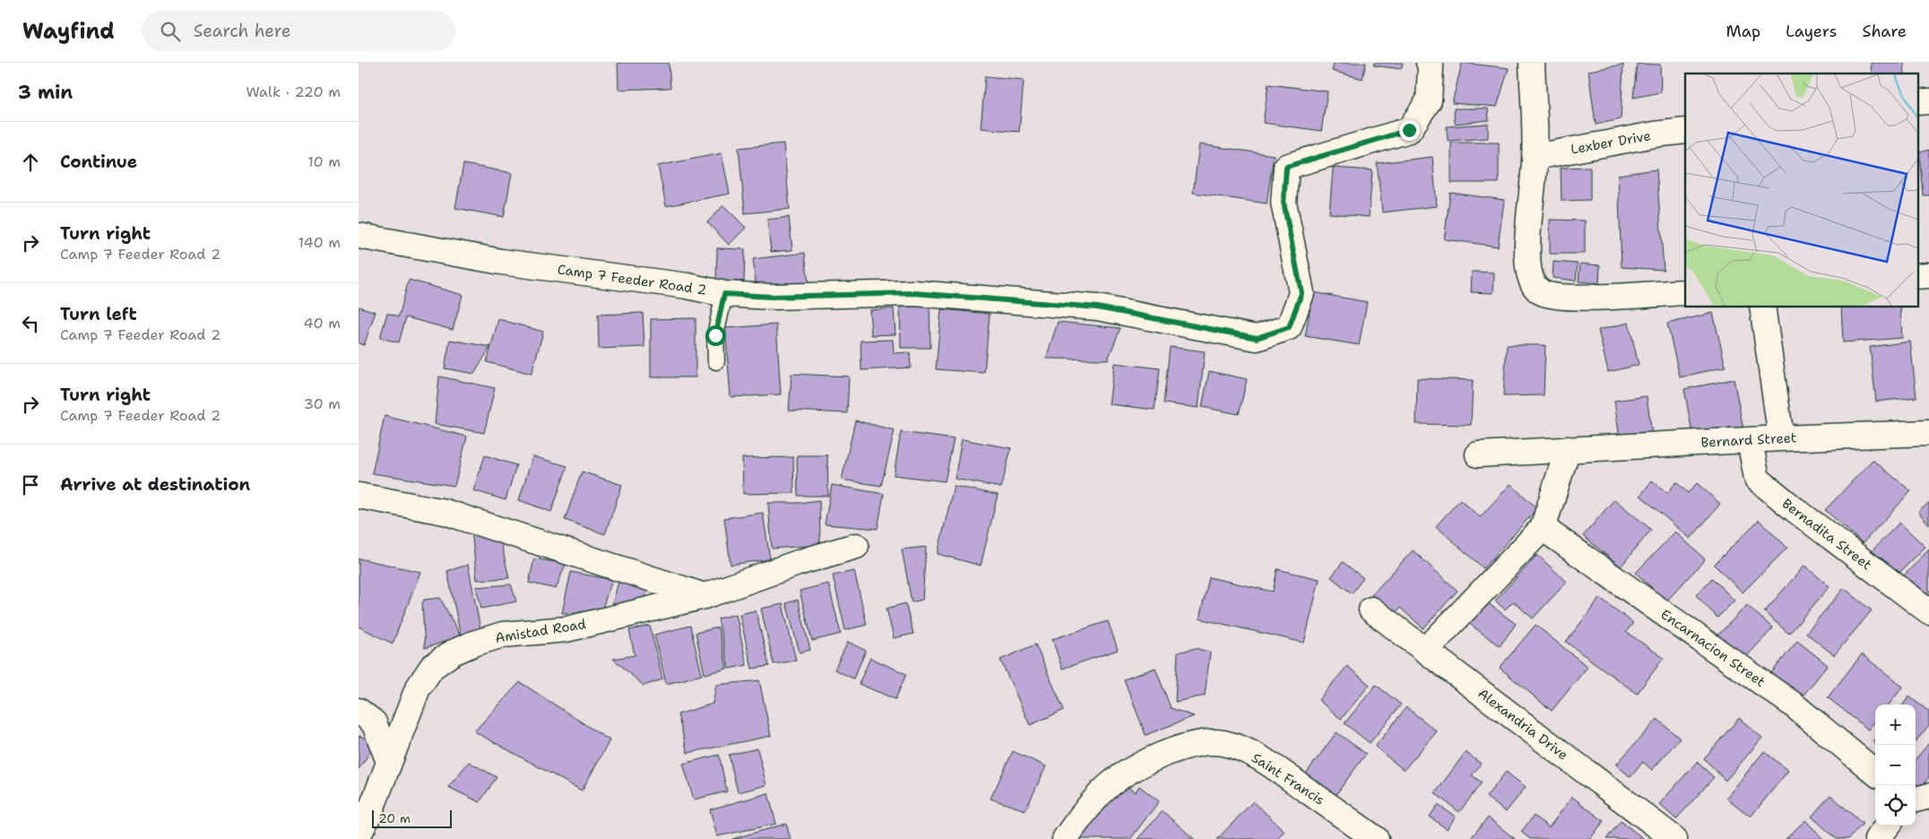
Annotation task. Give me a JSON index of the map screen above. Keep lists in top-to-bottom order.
{
  "streets": {
    "street": [
      "Lexber Drive",
      "Camp 7 Feeder Road 2",
      "Bernard Street",
      "Bernadita Street",
      "Amistad Road",
      "Encarnacion Street",
      "Alexandria Drive",
      "Saint Francis"
    ]
  },
  "crossings": [
    ["Bernard Street", "Bernadita Street"]
  ],
  "scale_bar": "20 m",
  "page": {
    "header": "Wayfind",
    "search": "Search here",
    "nav": ["Map", "Layers", "Share"],
    "heading": ["3 min", "Walk · 220 m"],
    "list": [
      ["Continue", "10 m"],
      ["Turn right", "Camp 7 Feeder Road 2", "140 m"],
      ["Turn left", "Camp 7 Feeder Road 2", "40 m"],
      ["Turn right", "Camp 7 Feeder Road 2", "30 m"],
      "Arrive at destination"
    ],
    "map_buttons": ["+", "−"],
    "scale": "20 m"
  }
}
